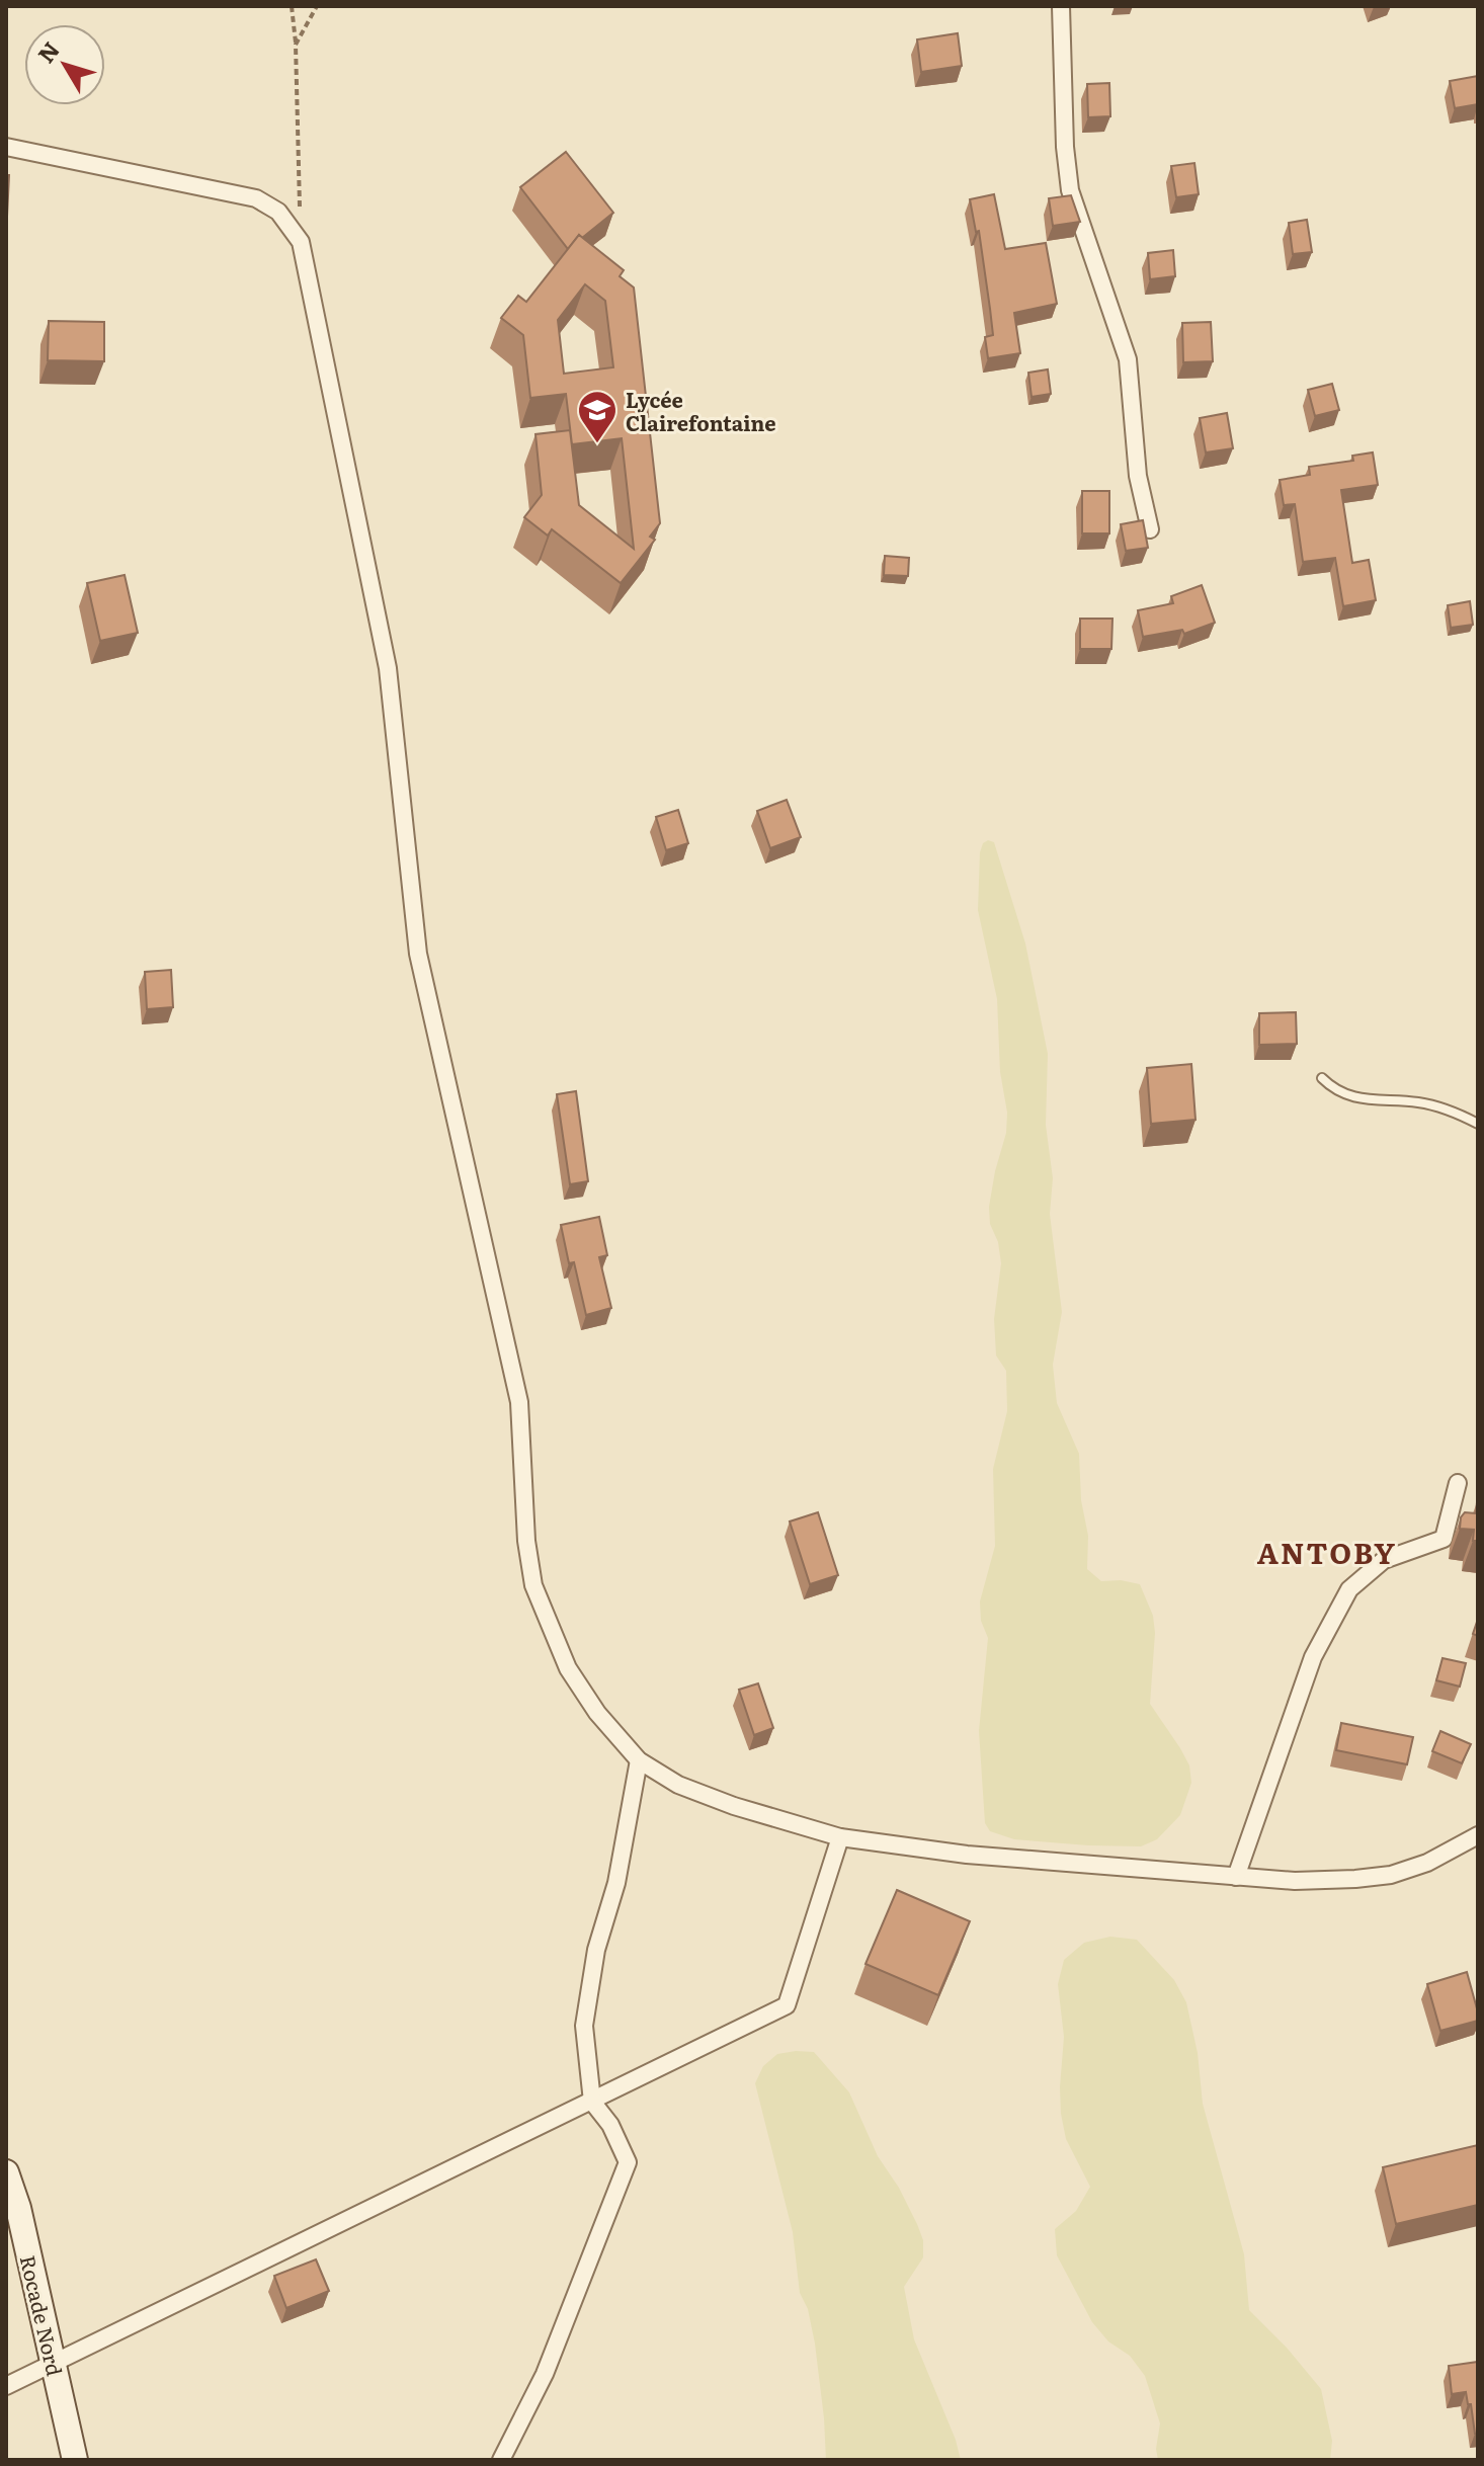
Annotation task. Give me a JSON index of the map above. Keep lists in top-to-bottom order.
{
  "streets": {
    "main road": ["Rocade Nord"]
  },
  "districts": ["ANTOBY"],
  "places": {
    "school or university": ["Lycée Clairefontaine"]
  },
  "north": "top left"
}
